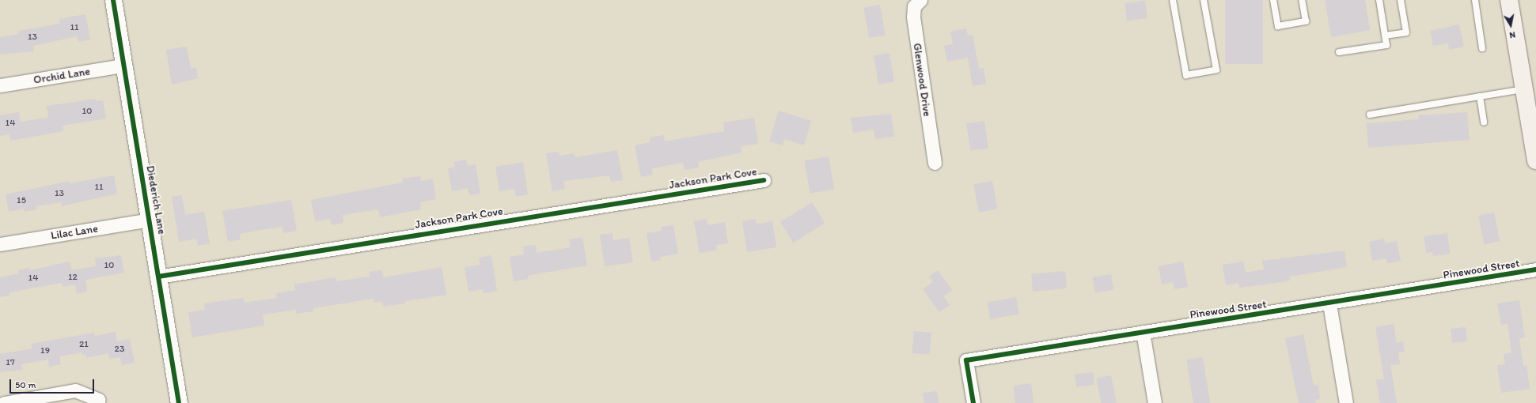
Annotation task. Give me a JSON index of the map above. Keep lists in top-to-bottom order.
{
  "streets": {
    "street": [
      "Orchid Lane",
      "Glenwood Drive",
      "Jackson Park Cove",
      "Diederich Lane",
      "Lilac Lane",
      "Pinewood Street"
    ]
  },
  "crossings": [
    ["Orchid Lane", "Diederich Lane"],
    ["Jackson Park Cove", "Diederich Lane"],
    ["Diederich Lane", "Lilac Lane"]
  ],
  "house_numbers": [
    "11",
    "13",
    "10",
    "14",
    "11",
    "13",
    "15",
    "10",
    "12",
    "14",
    "21",
    "23",
    "19",
    "17"
  ],
  "scale_bar": "50 m",
  "north": "bottom"
}
